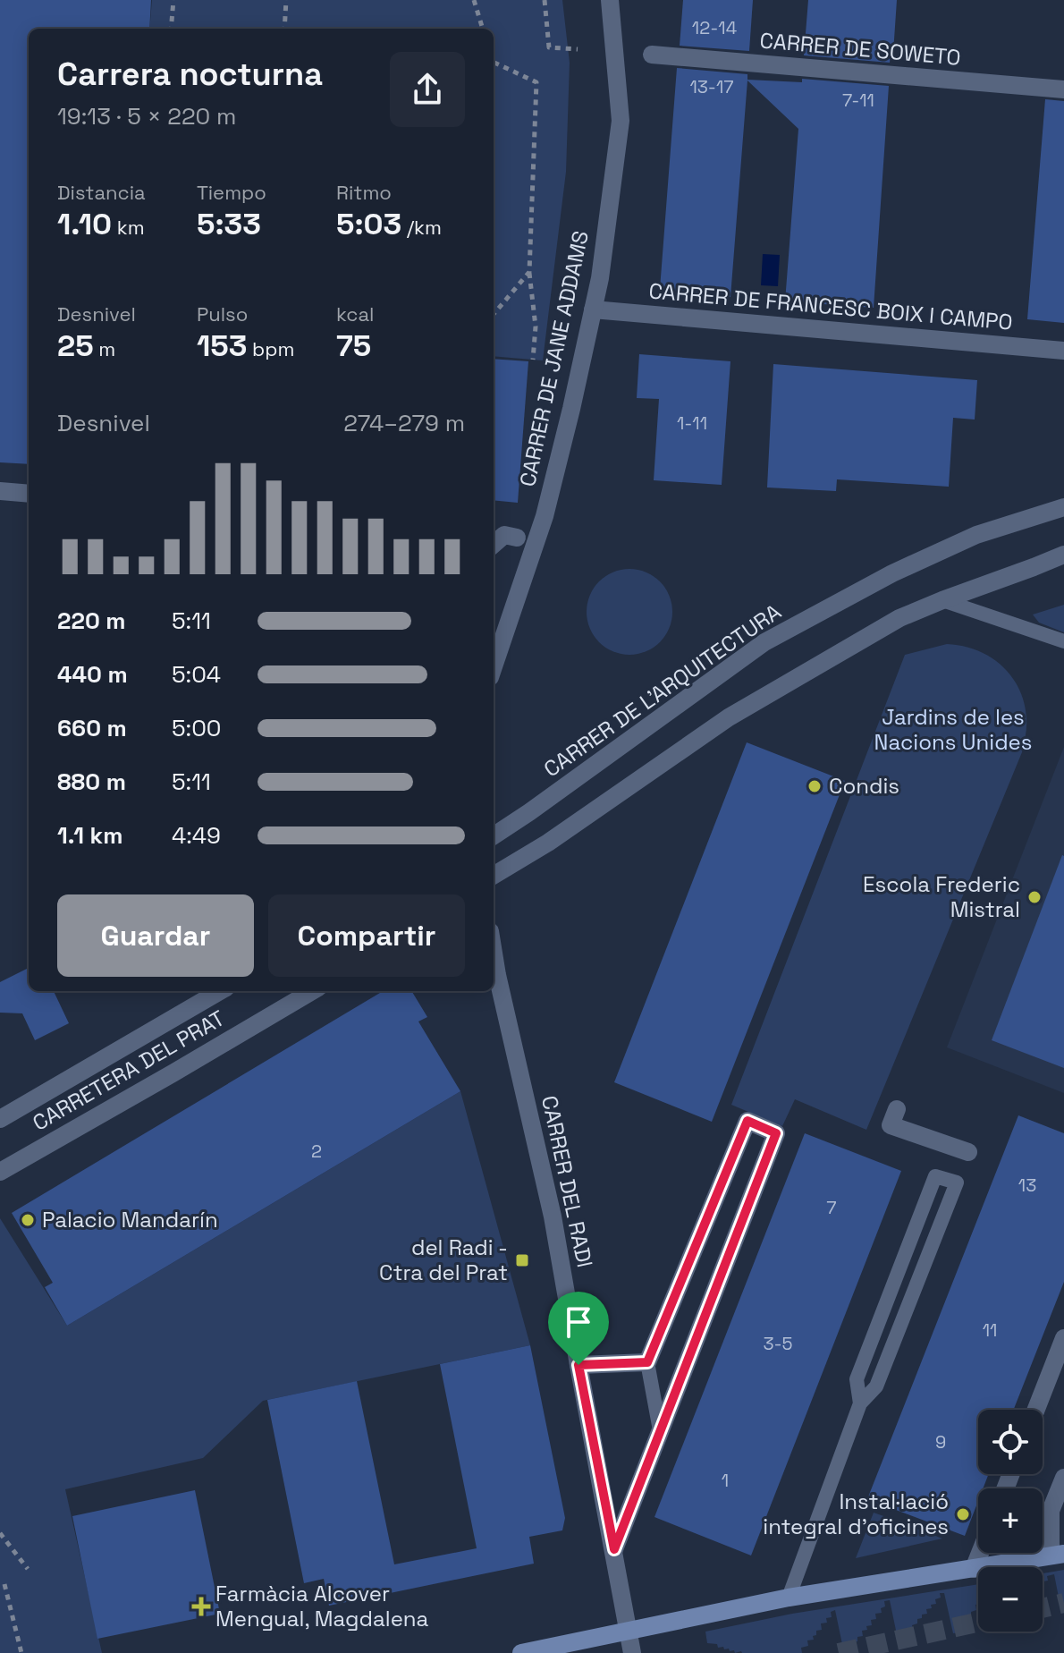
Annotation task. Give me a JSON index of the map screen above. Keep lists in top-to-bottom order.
{
  "streets": {
    "street": [
      "CARRER DE SOWETO",
      "CARRER DE FRANCESC BOIX I CAMPO",
      "CARRER DE JANE ADDAMS",
      "CARRER DE L'ARQUITECTURA",
      "CARRETERA DEL PRAT",
      "CARRER DEL RADI"
    ]
  },
  "crossings": [
    ["CARRER DE FRANCESC BOIX I CAMPO", "CARRER DE JANE ADDAMS"]
  ],
  "parks": ["Jardins de les Nacions Unides"],
  "places": {
    "other": [
      "Condis",
      "Escola Frederic Mistral",
      "Palacio Mandarín",
      "Instal·lació integral d'oficines"
    ],
    "transit": ["del Radi - Ctra del Prat"],
    "health": ["Farmàcia Alcover Mengual, Magdalena"]
  },
  "house_numbers": [
    "12-14",
    "13-17",
    "7-11",
    "1-11",
    "2",
    "13",
    "7",
    "11",
    "3-5",
    "9",
    "1"
  ],
  "page": {
    "heading": ["Carrera nocturna", "19:13 · 5 × 220 m"],
    "stats": [
      ["Distancia", "1.10 km"],
      ["Tiempo", "5:33"],
      ["Ritmo", "5:03 /km"],
      ["Desnivel", "25 m"],
      ["Pulso", "153 bpm"],
      ["kcal", "75"]
    ],
    "chart": ["Desnivel", "274–279 m"],
    "list": [
      {
        "name": "220 m",
        "note": "5:11"
      },
      {
        "name": "440 m",
        "note": "5:04"
      },
      {
        "name": "660 m",
        "note": "5:00"
      },
      {
        "name": "880 m",
        "note": "5:11"
      },
      {
        "name": "1.1 km",
        "note": "4:49"
      }
    ],
    "buttons": ["Guardar", "Compartir"],
    "map_buttons": ["+", "−"]
  }
}
